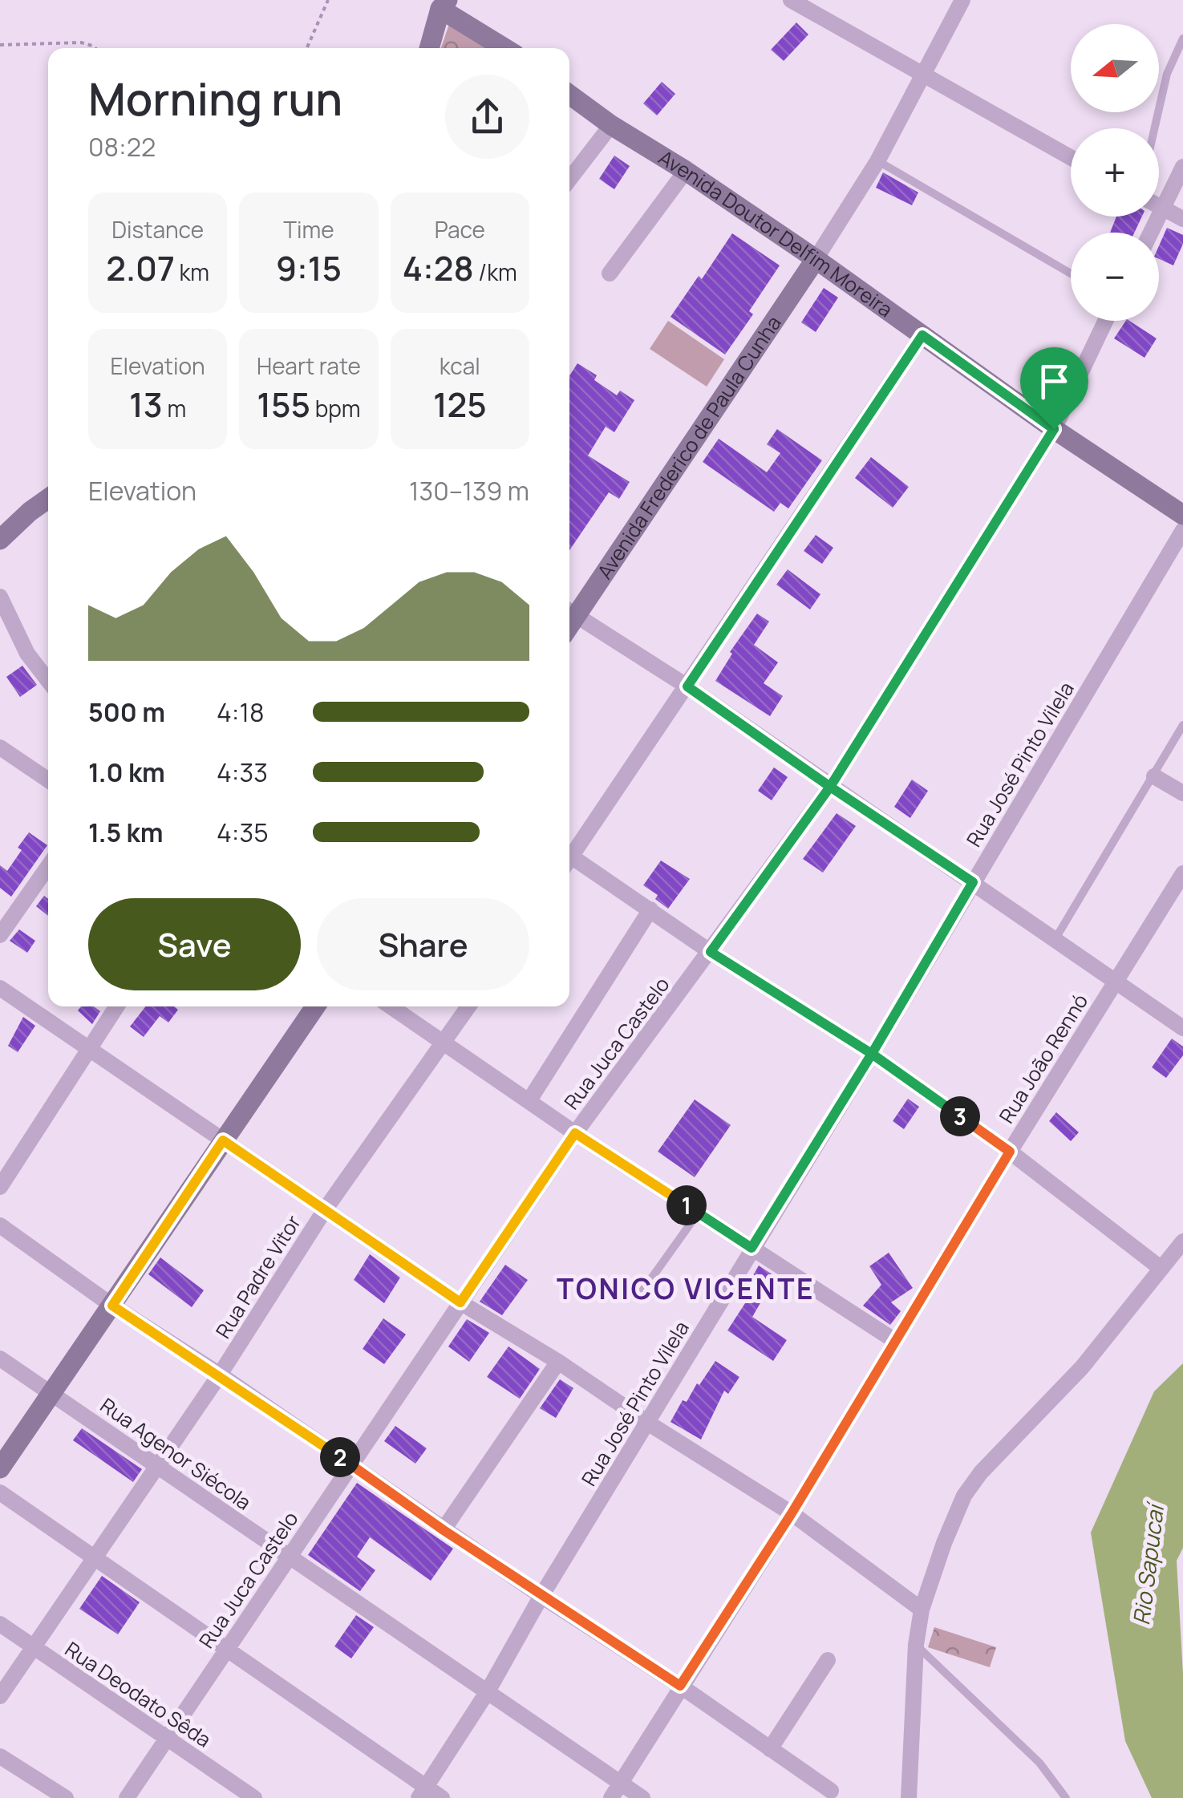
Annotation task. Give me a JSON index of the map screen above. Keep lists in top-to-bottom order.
{
  "streets": {
    "main road": ["Avenida Doutor Delfim Moreira", "Avenida Frederico de Paula Cunha"],
    "street": [
      "Rua José Pinto Vilela",
      "Rua Juca Castelo",
      "Rua João Rennó",
      "Rua Padre Vitor",
      "Rua Agenor Siécola",
      "Rua Deodato Sêda"
    ]
  },
  "crossings": [
    ["Avenida Doutor Delfim Moreira", "Avenida Frederico de Paula Cunha"],
    ["Avenida Doutor Delfim Moreira", "Rua Juca Castelo"],
    ["Rua José Pinto Vilela", "Rua Agenor Siécola"],
    ["Rua Juca Castelo", "Rua Agenor Siécola"],
    ["Rua Juca Castelo", "Rua Deodato Sêda"],
    ["Rua João Rennó", "Rua Agenor Siécola"],
    ["Rua Padre Vitor", "Rua Agenor Siécola"],
    ["Rua Padre Vitor", "Rua Deodato Sêda"]
  ],
  "districts": ["TONICO VICENTE"],
  "water": ["Rio Sapucaí"],
  "north": "left",
  "page": {
    "map_buttons": ["+", "−"],
    "heading": ["Morning run", "08:22"],
    "stats": [
      ["Distance", "2.07 km"],
      ["Time", "9:15"],
      ["Pace", "4:28 /km"],
      ["Elevation", "13 m"],
      ["Heart rate", "155 bpm"],
      ["kcal", "125"]
    ],
    "chart": ["Elevation", "130–139 m"],
    "list": [
      {
        "name": "500 m",
        "note": "4:18"
      },
      {
        "name": "1.0 km",
        "note": "4:33"
      },
      {
        "name": "1.5 km",
        "note": "4:35"
      }
    ],
    "buttons": ["Save", "Share"],
    "pins": ["3", "1", "2"]
  }
}
